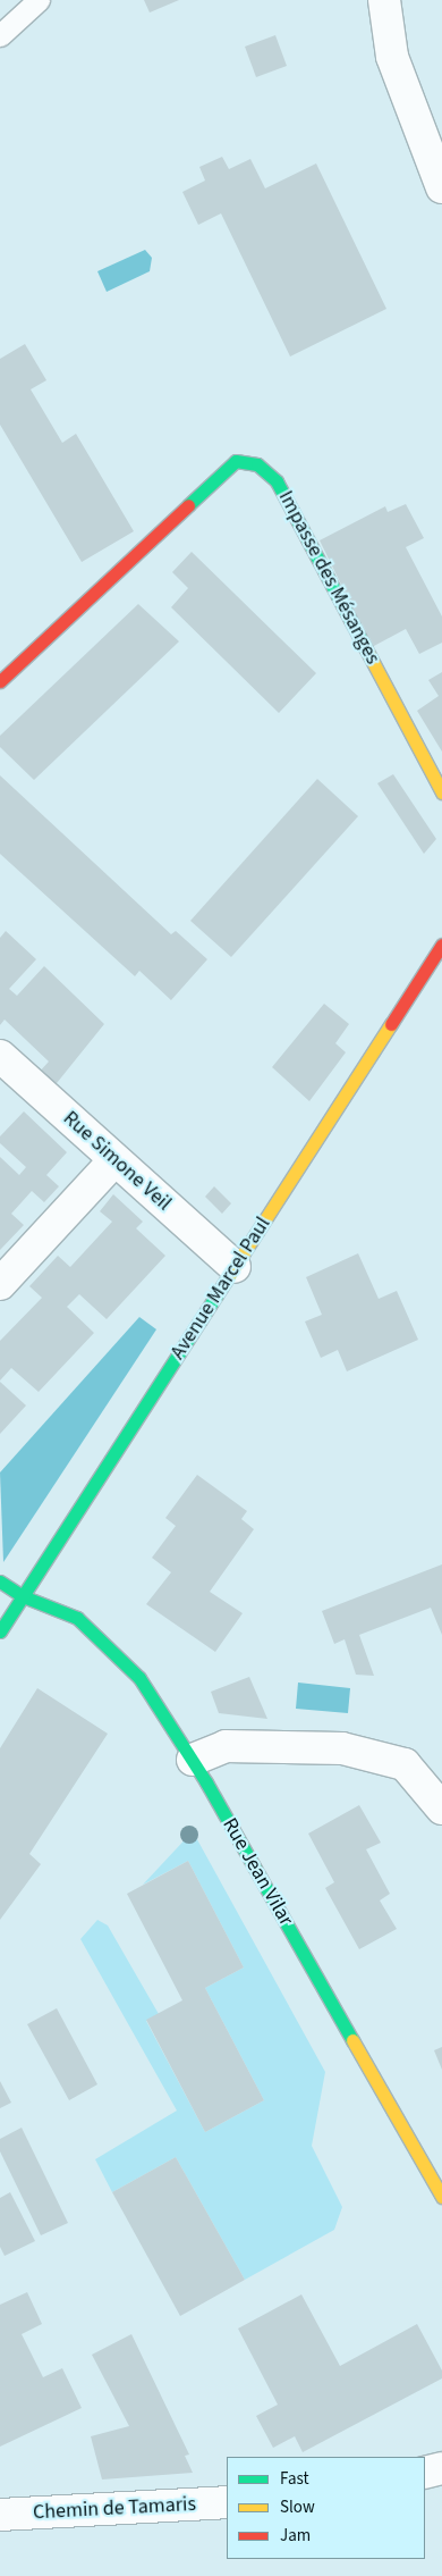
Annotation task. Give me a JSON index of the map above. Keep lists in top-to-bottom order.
{
  "streets": {
    "street": [
      "Impasse des Mésanges",
      "Rue Simone Veil",
      "Avenue Marcel Paul",
      "Rue Jean Vilar",
      "Chemin de Tamaris"
    ]
  },
  "crossings": [
    ["Rue Simone Veil", "Avenue Marcel Paul"],
    ["Avenue Marcel Paul", "Rue Jean Vilar"]
  ],
  "legend": ["Fast", "Slow", "Jam"]
}
